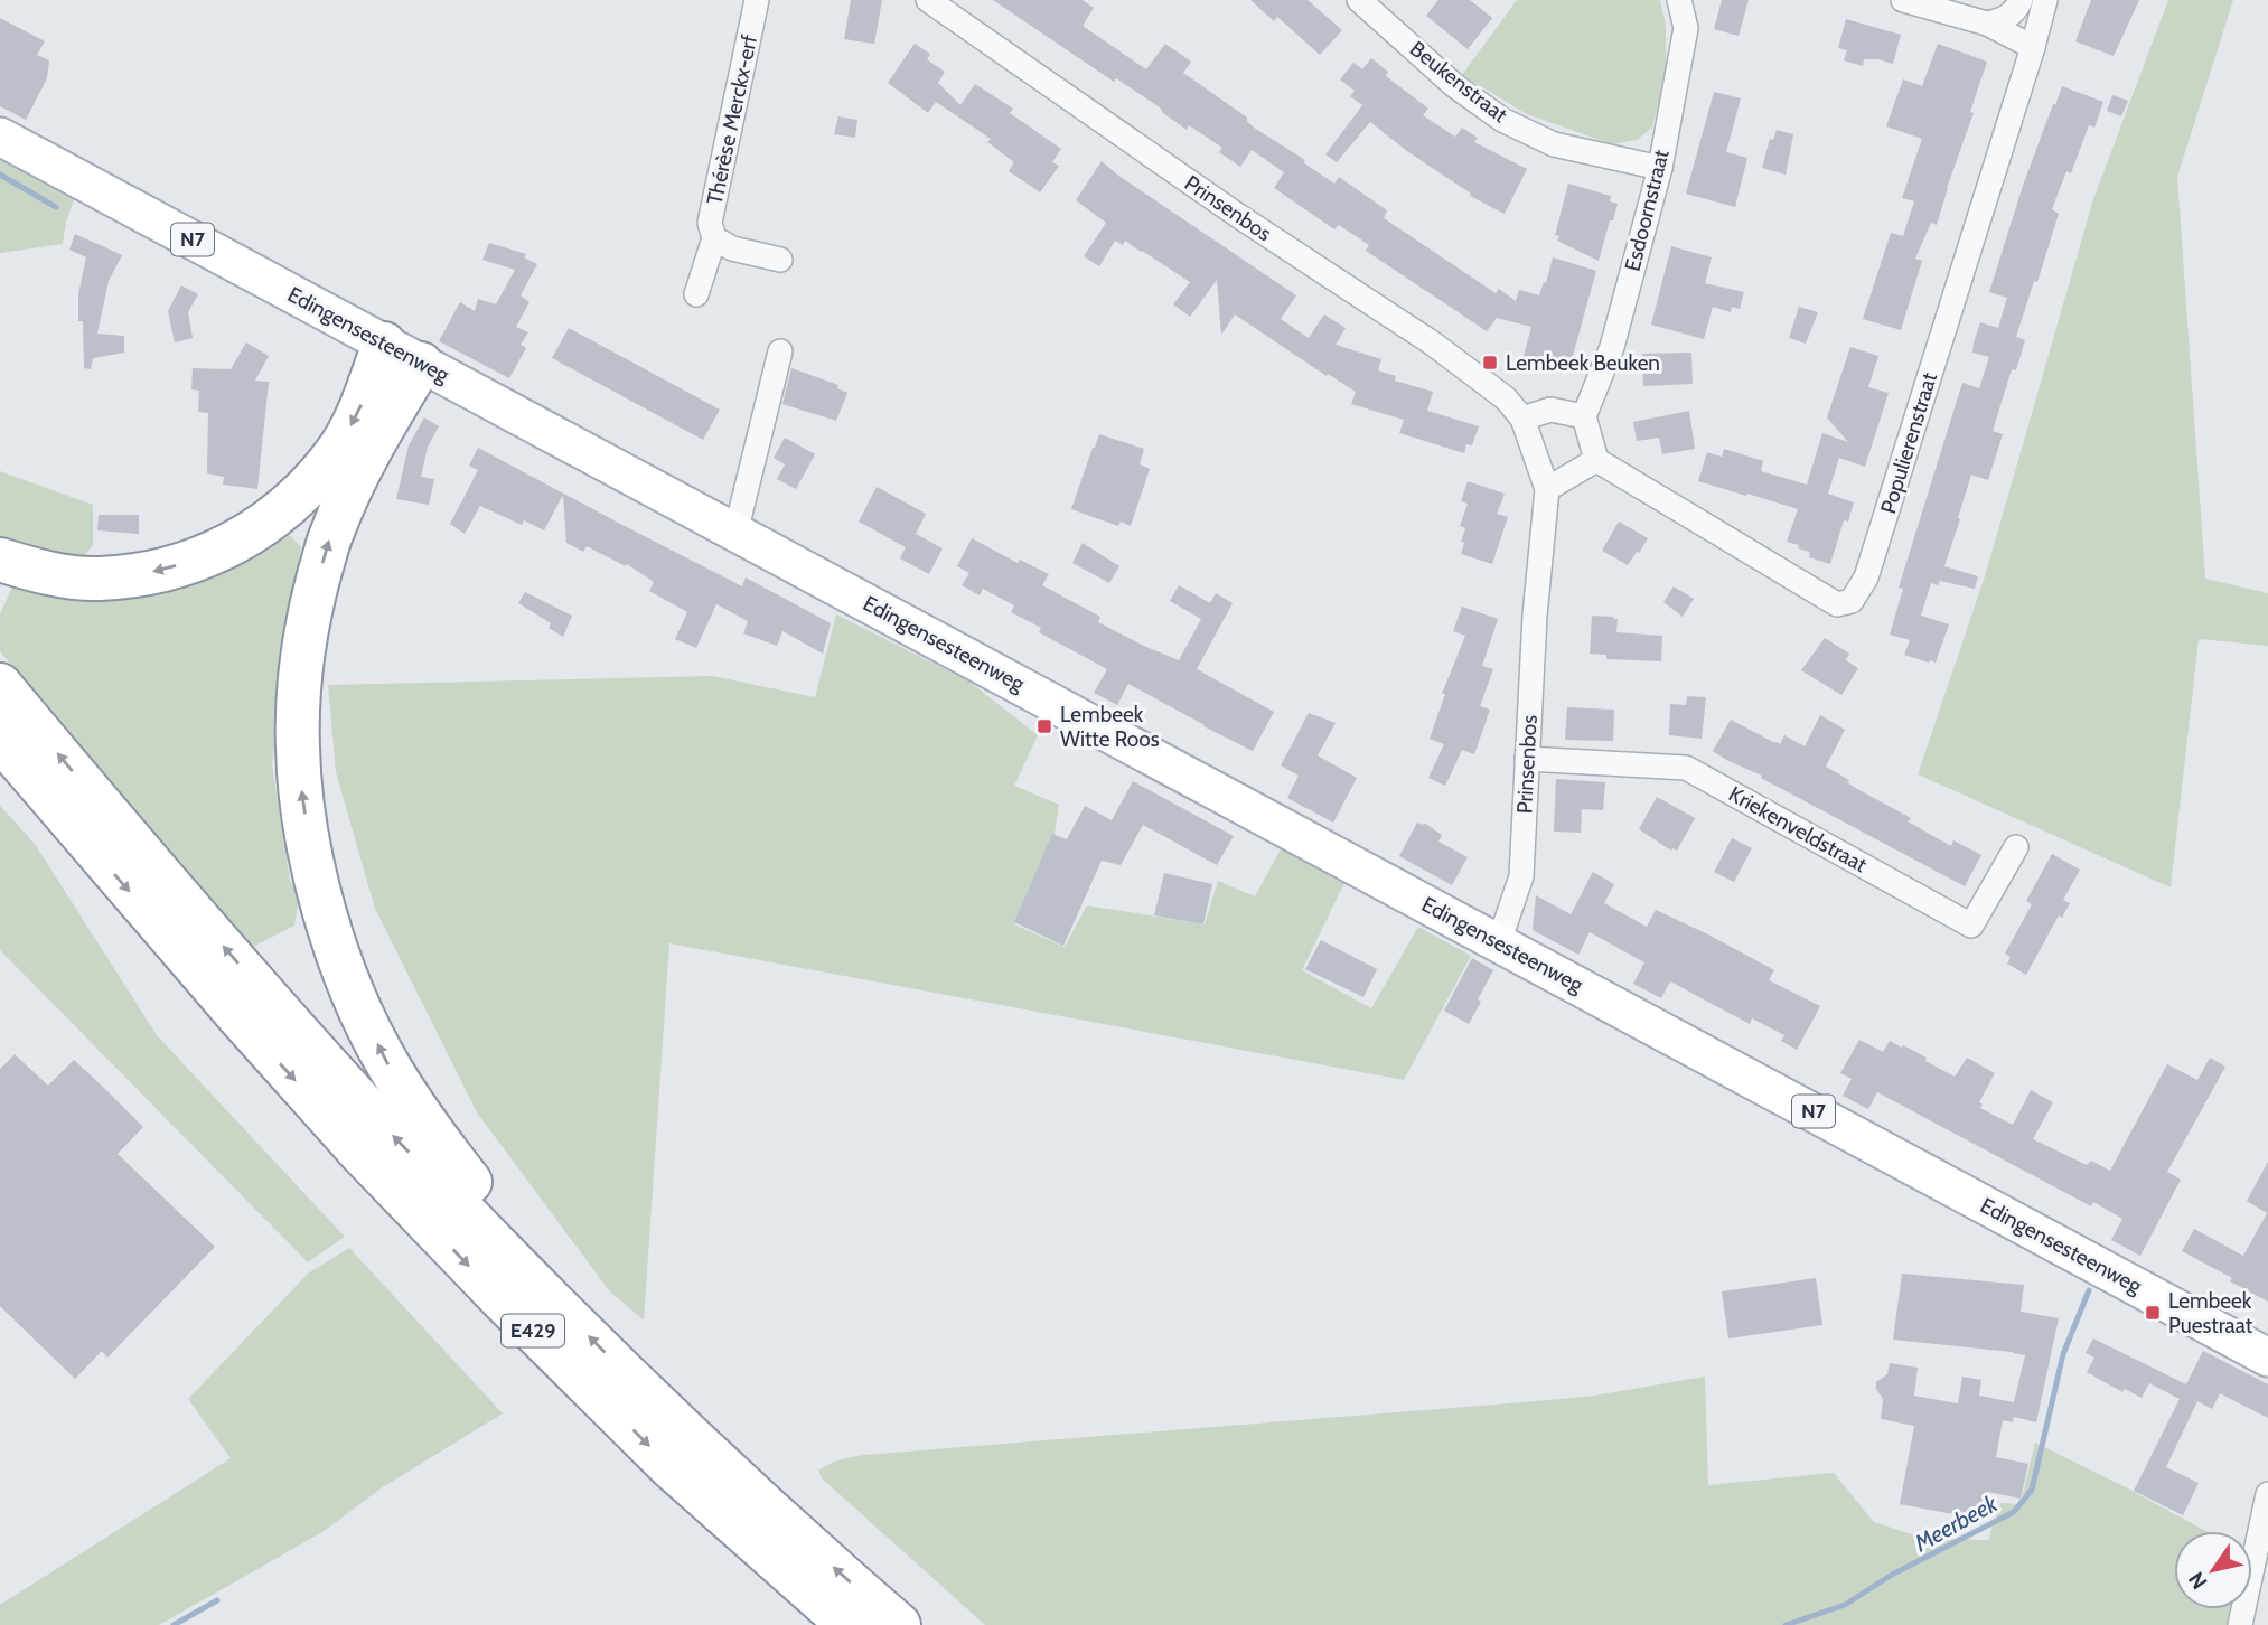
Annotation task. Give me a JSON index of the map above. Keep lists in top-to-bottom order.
{
  "streets": {
    "highway": ["E429"],
    "main road": ["N7", "Edingensesteenweg"],
    "street": [
      "Beukenstraat",
      "Thérèse Merckx-erf",
      "Prinsenbos",
      "Esdoornstraat",
      "Populierenstraat",
      "Kriekenveldstraat"
    ]
  },
  "crossings": [
    ["Beukenstraat", "Esdoornstraat"],
    ["Prinsenbos", "Edingensesteenweg"],
    ["Prinsenbos", "Kriekenveldstraat"]
  ],
  "water": ["Meerbeek"],
  "places": {
    "transit": ["Lembeek Beuken", "Lembeek Witte Roos", "Lembeek Puestraat"]
  },
  "north": "bottom left"
}
